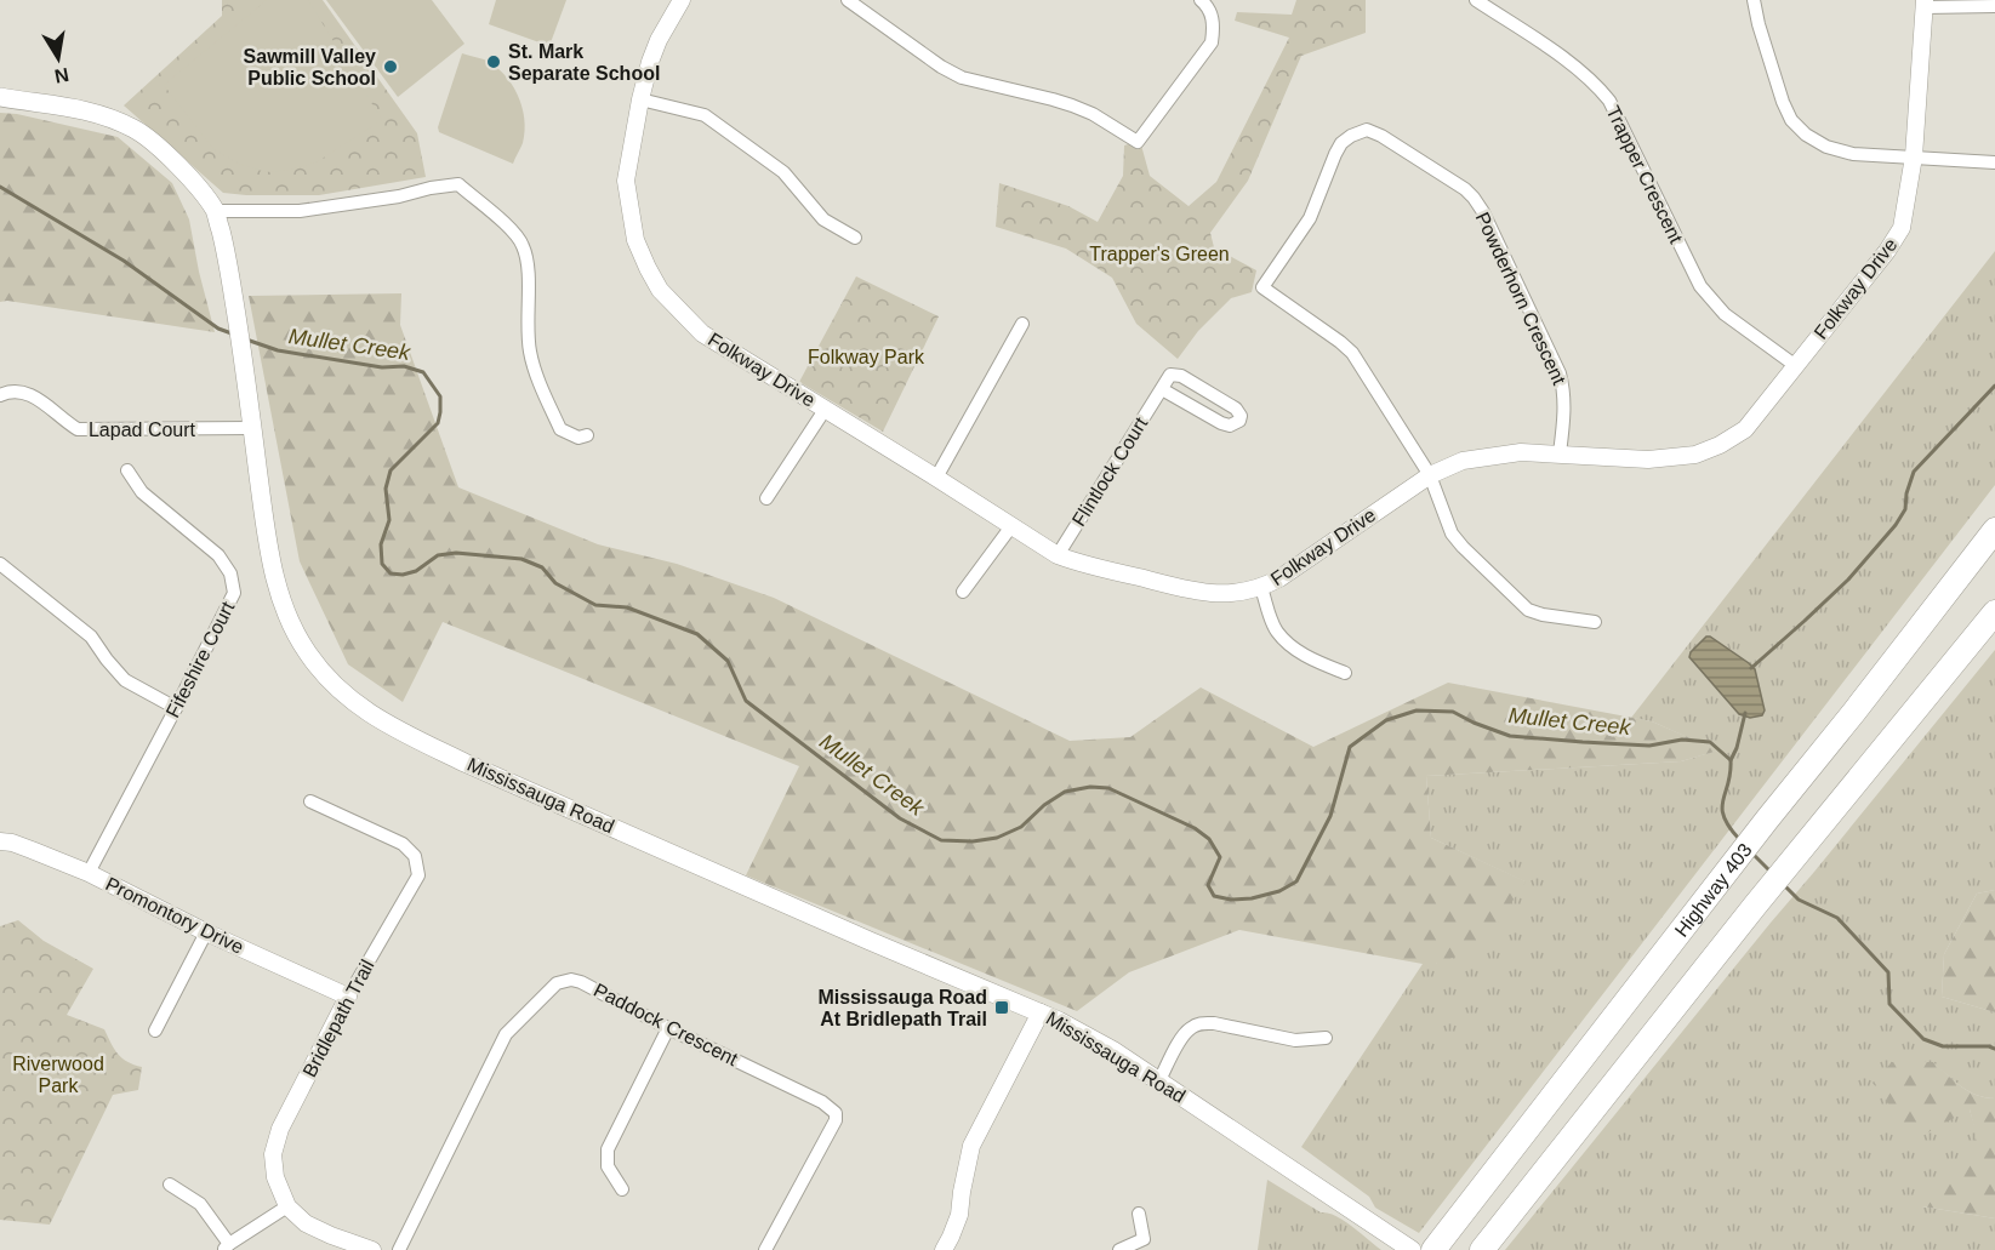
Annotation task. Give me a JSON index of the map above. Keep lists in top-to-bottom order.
{
  "streets": {
    "highway": ["Highway 403"],
    "main road": ["Mississauga Road"],
    "street": [
      "Trapper Crescent",
      "Folkway Drive",
      "Powderhorn Crescent",
      "Lapad Court",
      "Flintlock Court",
      "Fifeshire Court",
      "Promontory Drive",
      "Bridlepath Trail",
      "Paddock Crescent"
    ]
  },
  "crossings": [
    ["Trapper Crescent", "Folkway Drive"],
    ["Folkway Drive", "Powderhorn Crescent"],
    ["Folkway Drive", "Flintlock Court"],
    ["Lapad Court", "Mississauga Road"],
    ["Fifeshire Court", "Promontory Drive"],
    ["Promontory Drive", "Bridlepath Trail"]
  ],
  "water": ["Mullet Creek"],
  "parks": ["Trapper's Green", "Folkway Park", "Riverwood Park"],
  "places": {
    "other": ["St. Mark Separate School", "Sawmill Valley Public School"],
    "transit": ["Mississauga Road At Bridlepath Trail"]
  },
  "north": "bottom"
}
